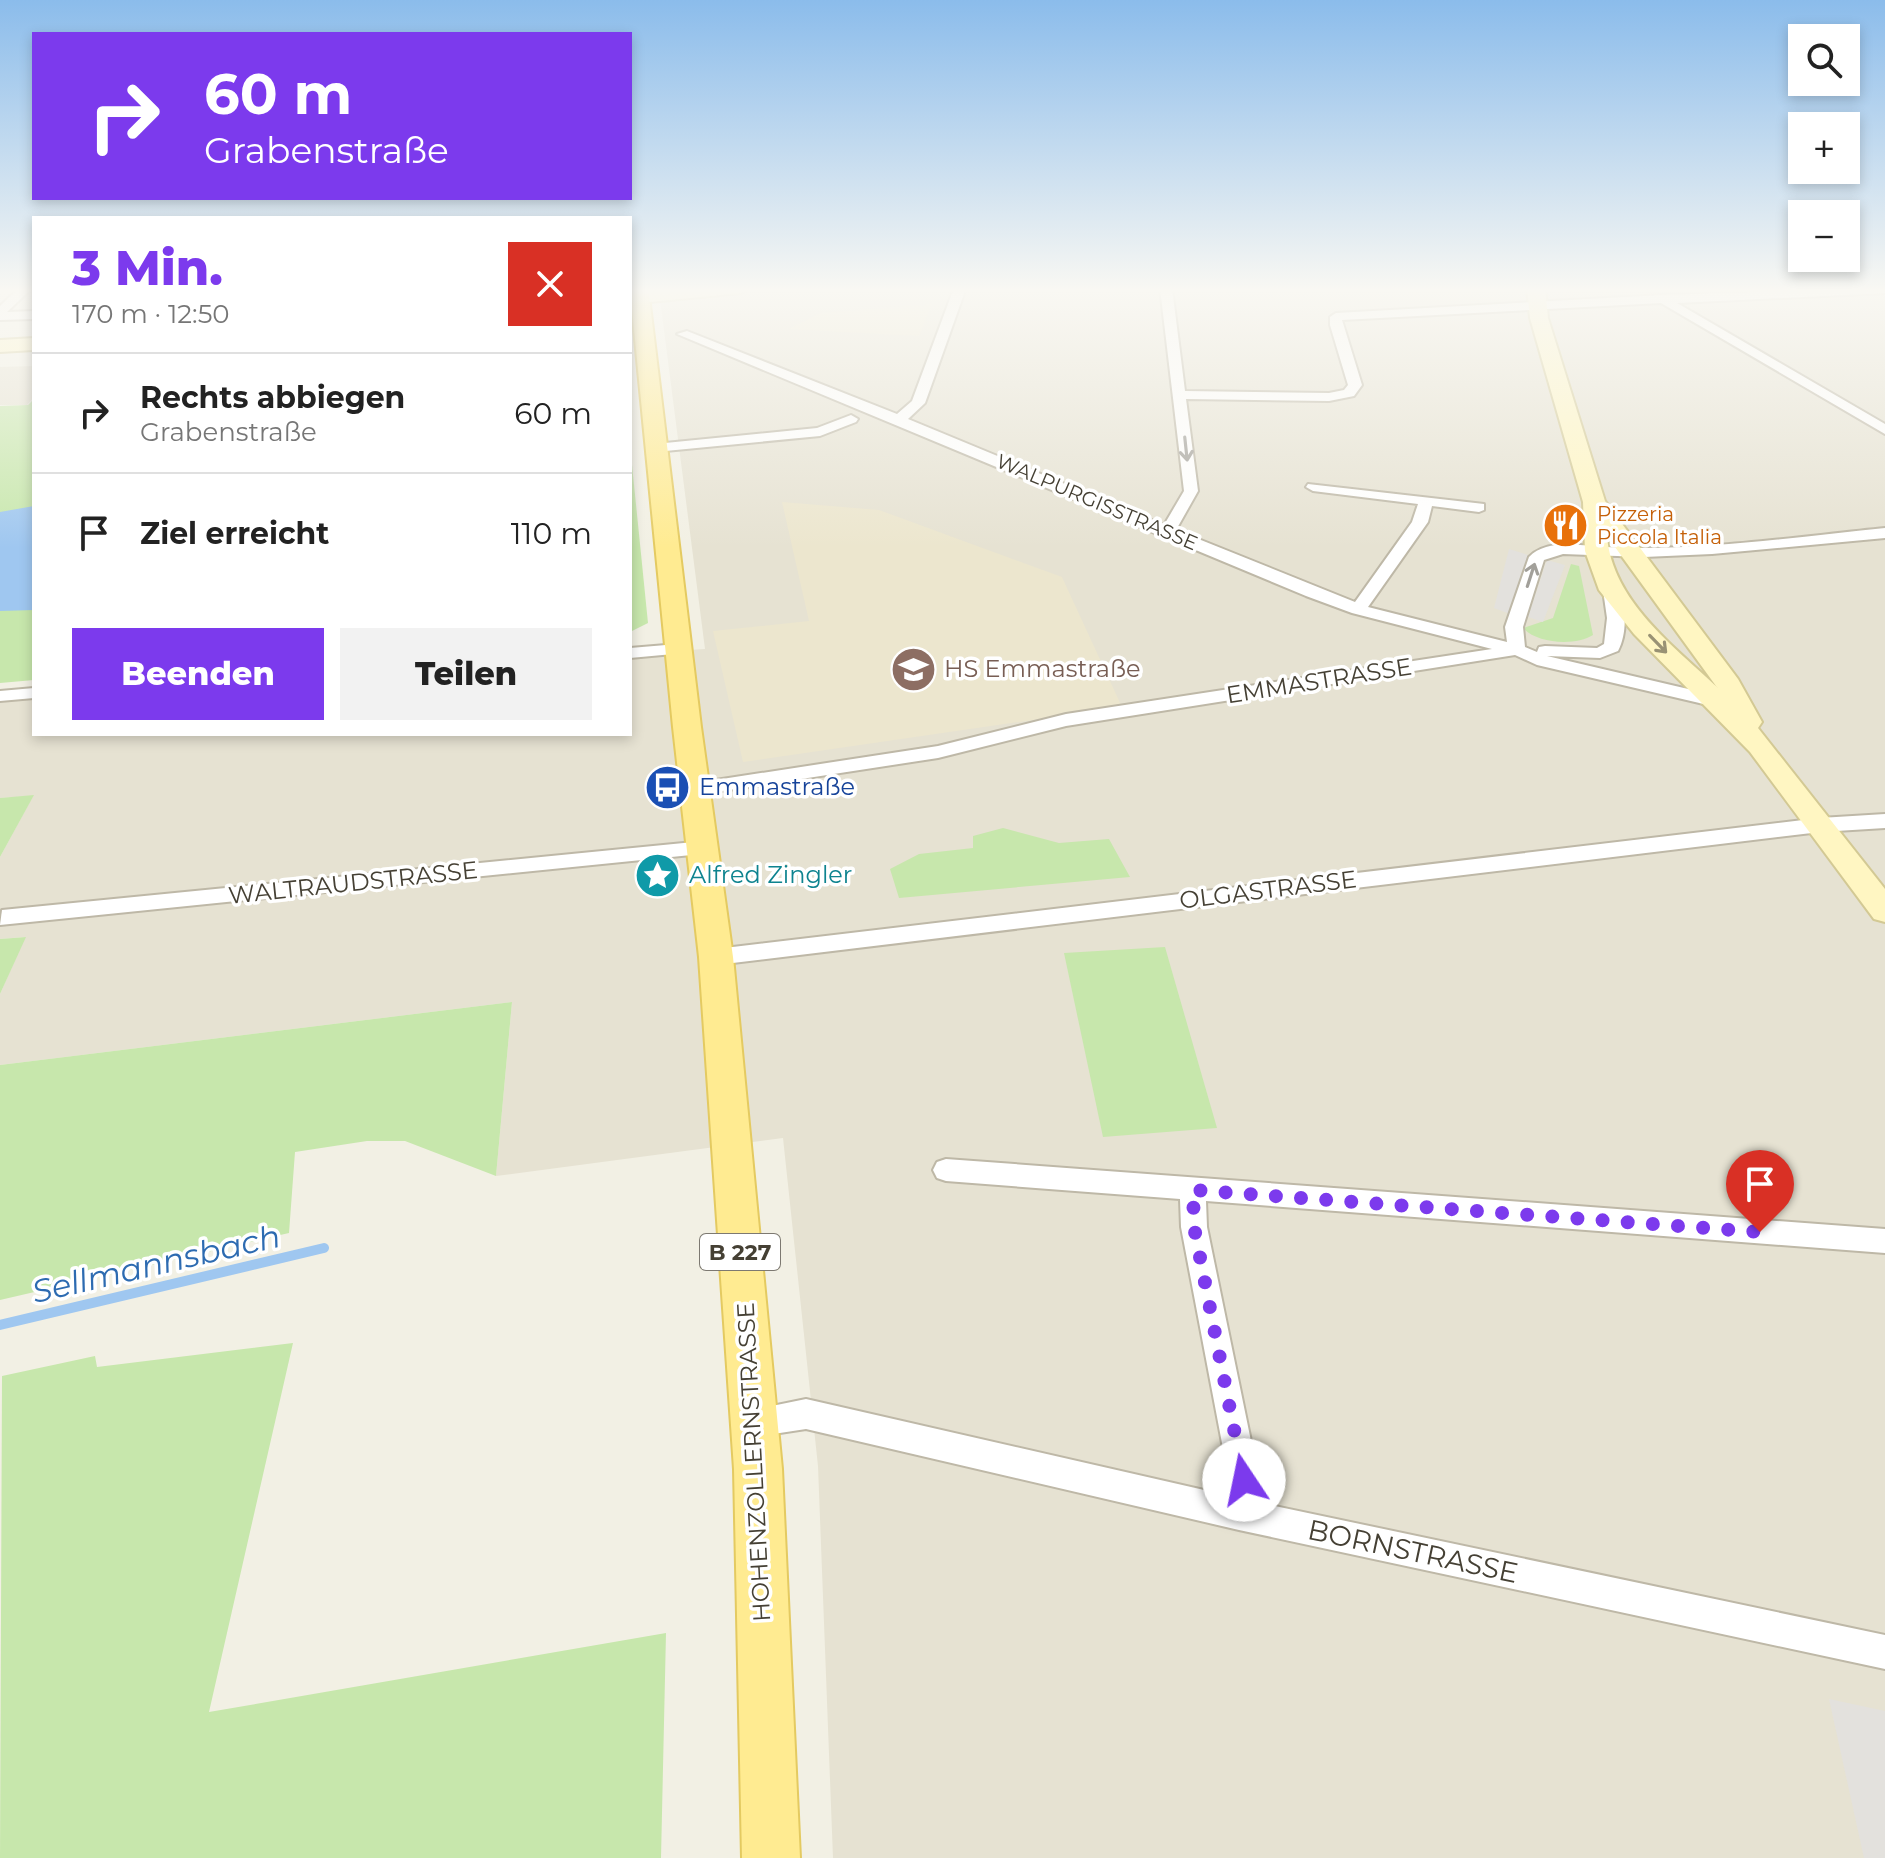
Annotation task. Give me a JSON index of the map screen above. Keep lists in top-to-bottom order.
{
  "streets": {
    "main road": ["B 227", "HOHENZOLLERNSTRASSE"],
    "street": [
      "WALPURGISSTRASSE",
      "EMMASTRASSE",
      "WALTRAUDSTRASSE",
      "OLGASTRASSE",
      "BORNSTRASSE"
    ]
  },
  "crossings": [
    ["WALPURGISSTRASSE", "EMMASTRASSE"],
    ["EMMASTRASSE", "HOHENZOLLERNSTRASSE"],
    ["WALTRAUDSTRASSE", "HOHENZOLLERNSTRASSE"],
    ["OLGASTRASSE", "HOHENZOLLERNSTRASSE"],
    ["HOHENZOLLERNSTRASSE", "BORNSTRASSE"]
  ],
  "water": ["Sellmannsbach"],
  "places": {
    "restaurant": ["Pizzeria Piccola Italia"],
    "school or university": ["HS Emmastraße"],
    "bus stop": ["Emmastraße"],
    "place": ["Alfred Zingler"]
  },
  "page": {
    "map_buttons": ["+", "−"],
    "turn": ["60 m", "Grabenstraße"],
    "heading": ["3 Min.", "170 m · 12:50"],
    "list": [
      {
        "name": "Rechts abbiegen",
        "note": "Grabenstraße",
        "value": "60 m"
      },
      {
        "name": "Ziel erreicht",
        "value": "110 m"
      }
    ],
    "buttons": ["Beenden", "Teilen"]
  }
}
